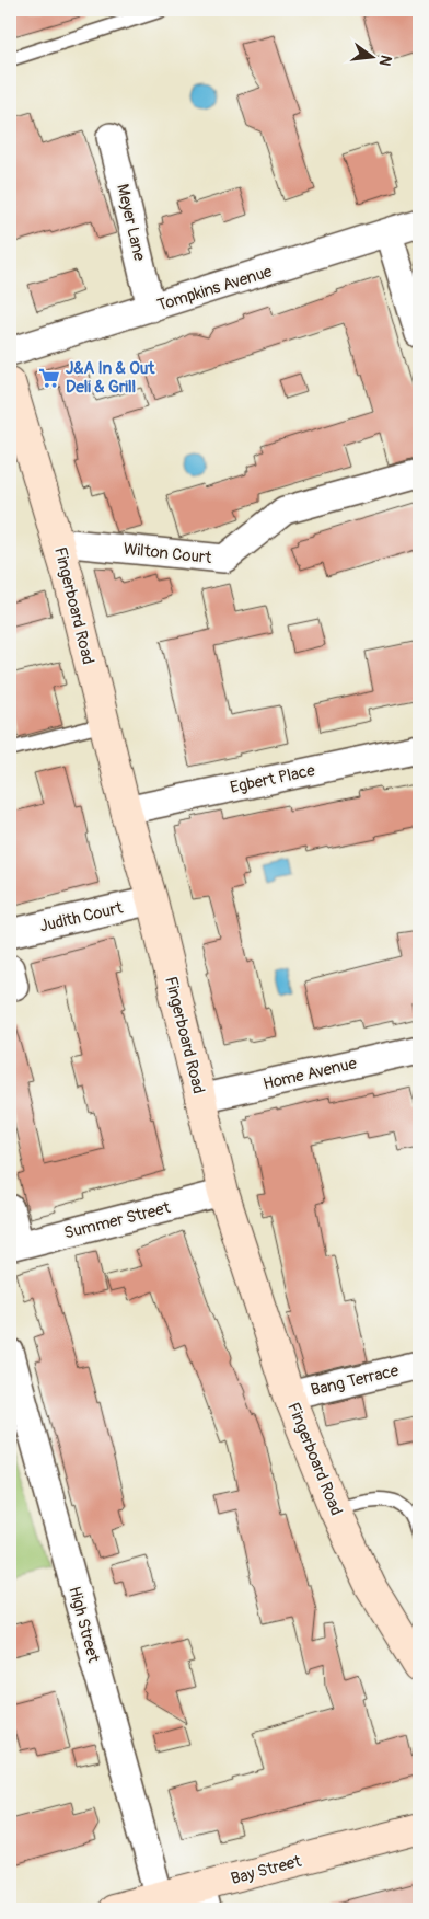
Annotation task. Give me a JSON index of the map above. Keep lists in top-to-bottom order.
{
  "streets": {
    "street": [
      "Meyer Lane",
      "Tompkins Avenue",
      "Wilton Court",
      "Fingerboard Road",
      "Egbert Place",
      "Judith Court",
      "Home Avenue",
      "Summer Street",
      "Bang Terrace",
      "High Street",
      "Bay Street"
    ]
  },
  "crossings": [
    ["Meyer Lane", "Tompkins Avenue"],
    ["Wilton Court", "Fingerboard Road"],
    ["Fingerboard Road", "Egbert Place"],
    ["Fingerboard Road", "Judith Court"],
    ["Fingerboard Road", "Home Avenue"],
    ["Fingerboard Road", "Summer Street"],
    ["Fingerboard Road", "Bang Terrace"],
    ["High Street", "Bay Street"]
  ],
  "places": {
    "supermarket": ["J&A In & Out Deli & Grill"]
  },
  "north": "right"
}
